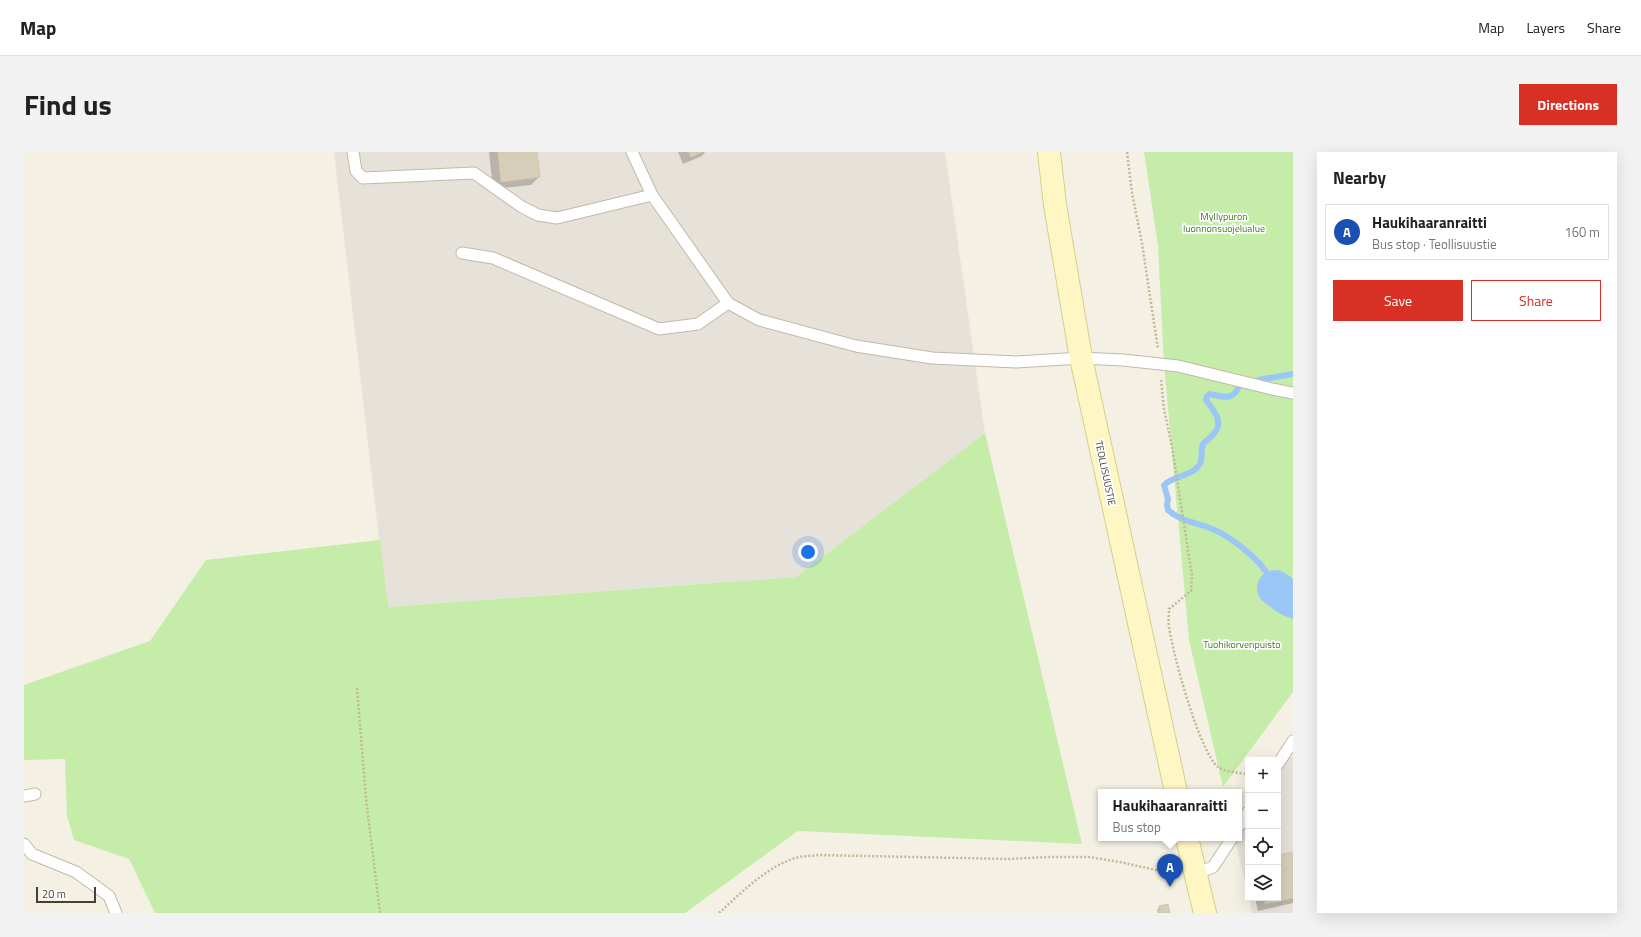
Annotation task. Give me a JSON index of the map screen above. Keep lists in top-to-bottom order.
{
  "streets": {
    "main road": ["TEOLLISUUSTIE"]
  },
  "parks": ["Myllypuron luonnonsuojelualue", "Tuohikorvenpuisto"],
  "scale_bar": "20 m",
  "page": {
    "header": "Map",
    "nav": ["Map", "Layers", "Share"],
    "title": "Find us",
    "buttons": [
      "Directions",
      ["Save", "Share"]
    ],
    "heading": "Nearby",
    "list": [
      {
        "mark": "A",
        "name": "Haukihaaranraitti",
        "note": "Bus stop · Teollisuustie",
        "value": "160 m"
      }
    ],
    "map_buttons": ["+", "−"],
    "popup": ["Haukihaaranraitti", "Bus stop"],
    "pins": "A",
    "scale": "20 m"
  }
}
